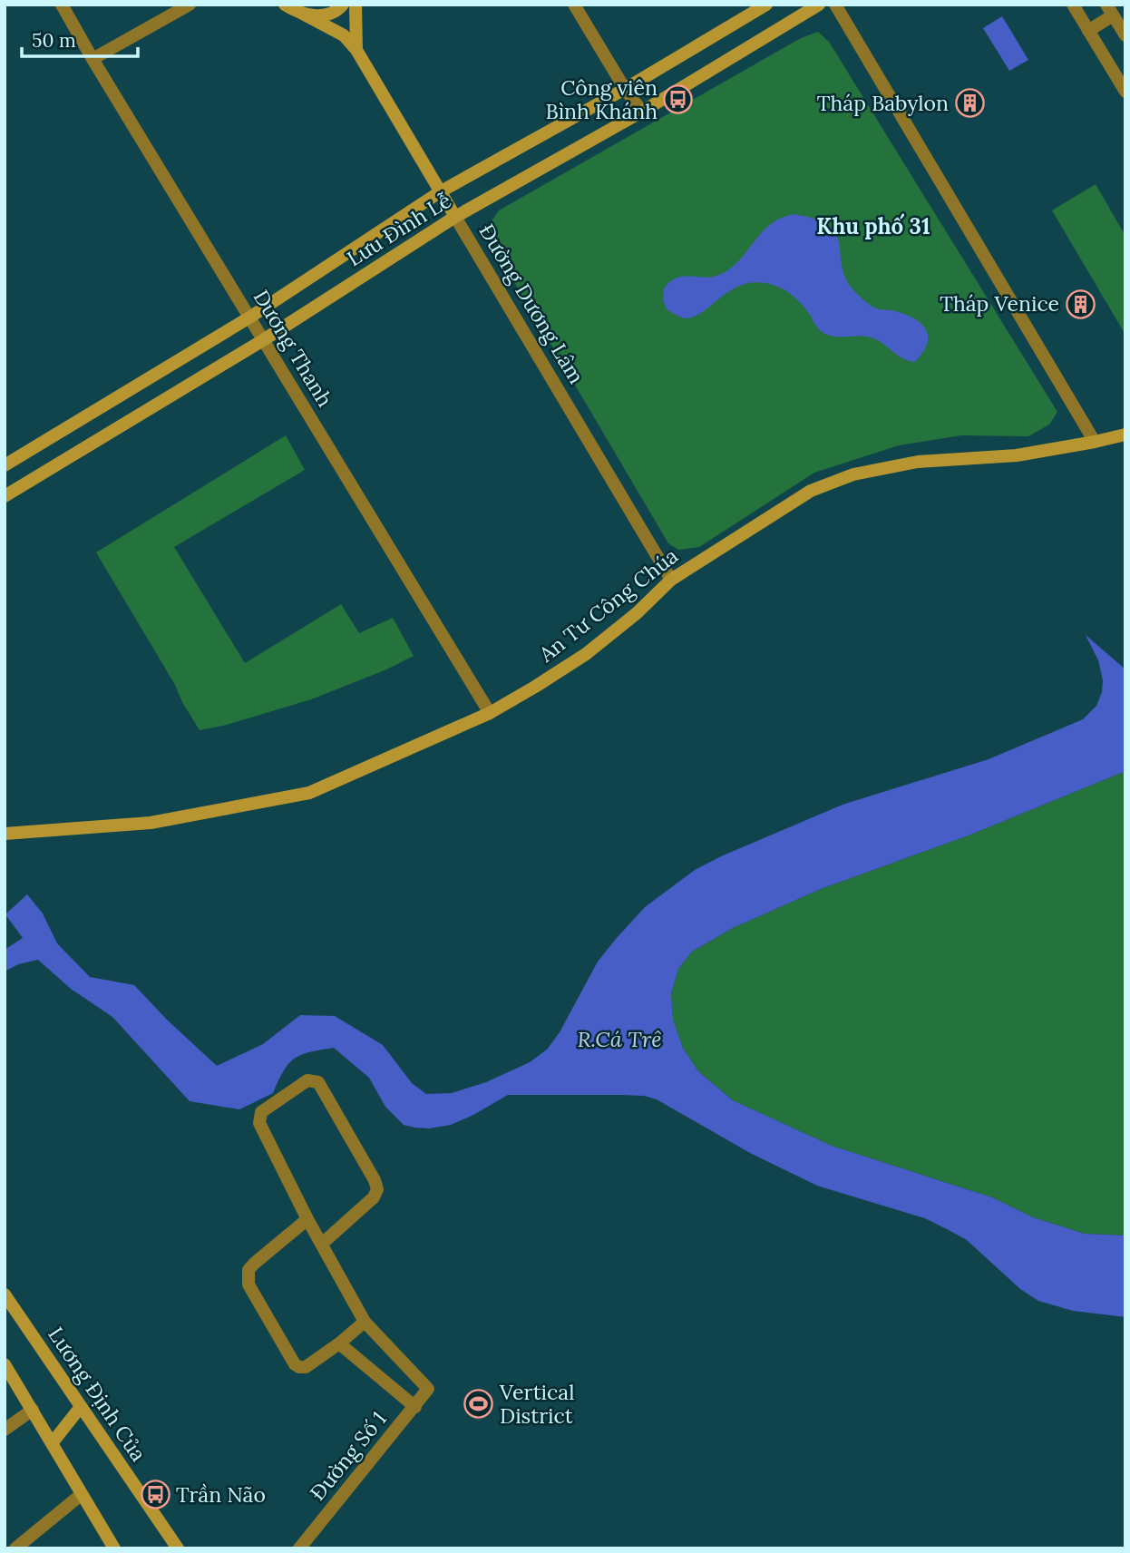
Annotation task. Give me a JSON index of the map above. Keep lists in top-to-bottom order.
{
  "streets": {
    "street": [
      "Lưu Đình Lễ",
      "Đường Dương Lâm",
      "Dương Thanh",
      "An Tư Công Chúa",
      "Lương Định Của",
      "Đường Số 1"
    ]
  },
  "crossings": [
    ["Lưu Đình Lễ", "Đường Dương Lâm"],
    ["Lưu Đình Lễ", "Dương Thanh"],
    ["Đường Dương Lâm", "An Tư Công Chúa"],
    ["Dương Thanh", "An Tư Công Chúa"]
  ],
  "districts": ["Khu phố 31"],
  "water": ["R.Cá Trê"],
  "places": {
    "bus stop": ["Công viên Bình Khánh", "Trần Não"],
    "building": ["Tháp Babylon", "Tháp Venice"],
    "sports": ["Vertical District"]
  },
  "scale_bar": "50 m"
}
